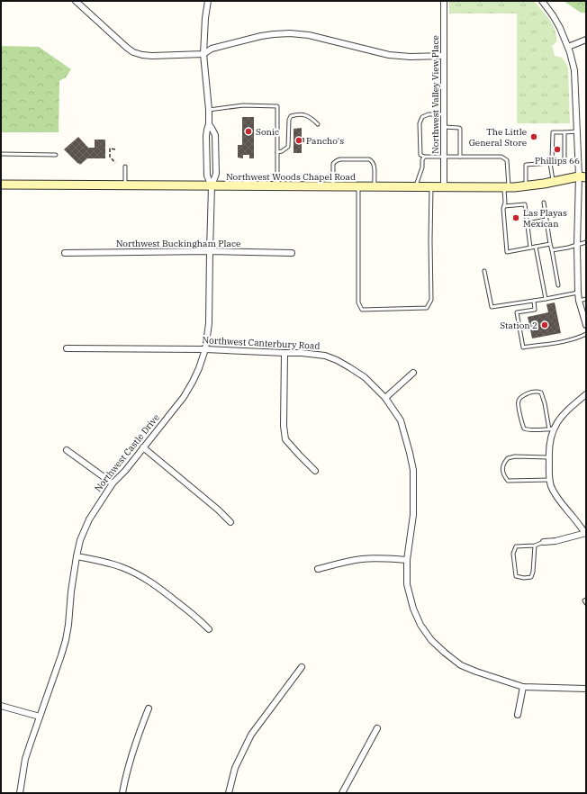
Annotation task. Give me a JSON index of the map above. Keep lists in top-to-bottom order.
{
  "streets": {
    "main road": ["Northwest Woods Chapel Road"],
    "street": [
      "Northwest Valley View Place",
      "Northwest Buckingham Place",
      "Northwest Canterbury Road",
      "Northwest Castle Drive"
    ]
  },
  "crossings": [
    ["Northwest Valley View Place", "Northwest Woods Chapel Road"],
    ["Northwest Woods Chapel Road", "Northwest Castle Drive"],
    ["Northwest Buckingham Place", "Northwest Castle Drive"],
    ["Northwest Canterbury Road", "Northwest Castle Drive"]
  ],
  "places": [
    "Sonic",
    "The Little General Store",
    "Pancho's",
    "Phillips 66",
    "Las Playas Mexican",
    "Station 2"
  ]
}
